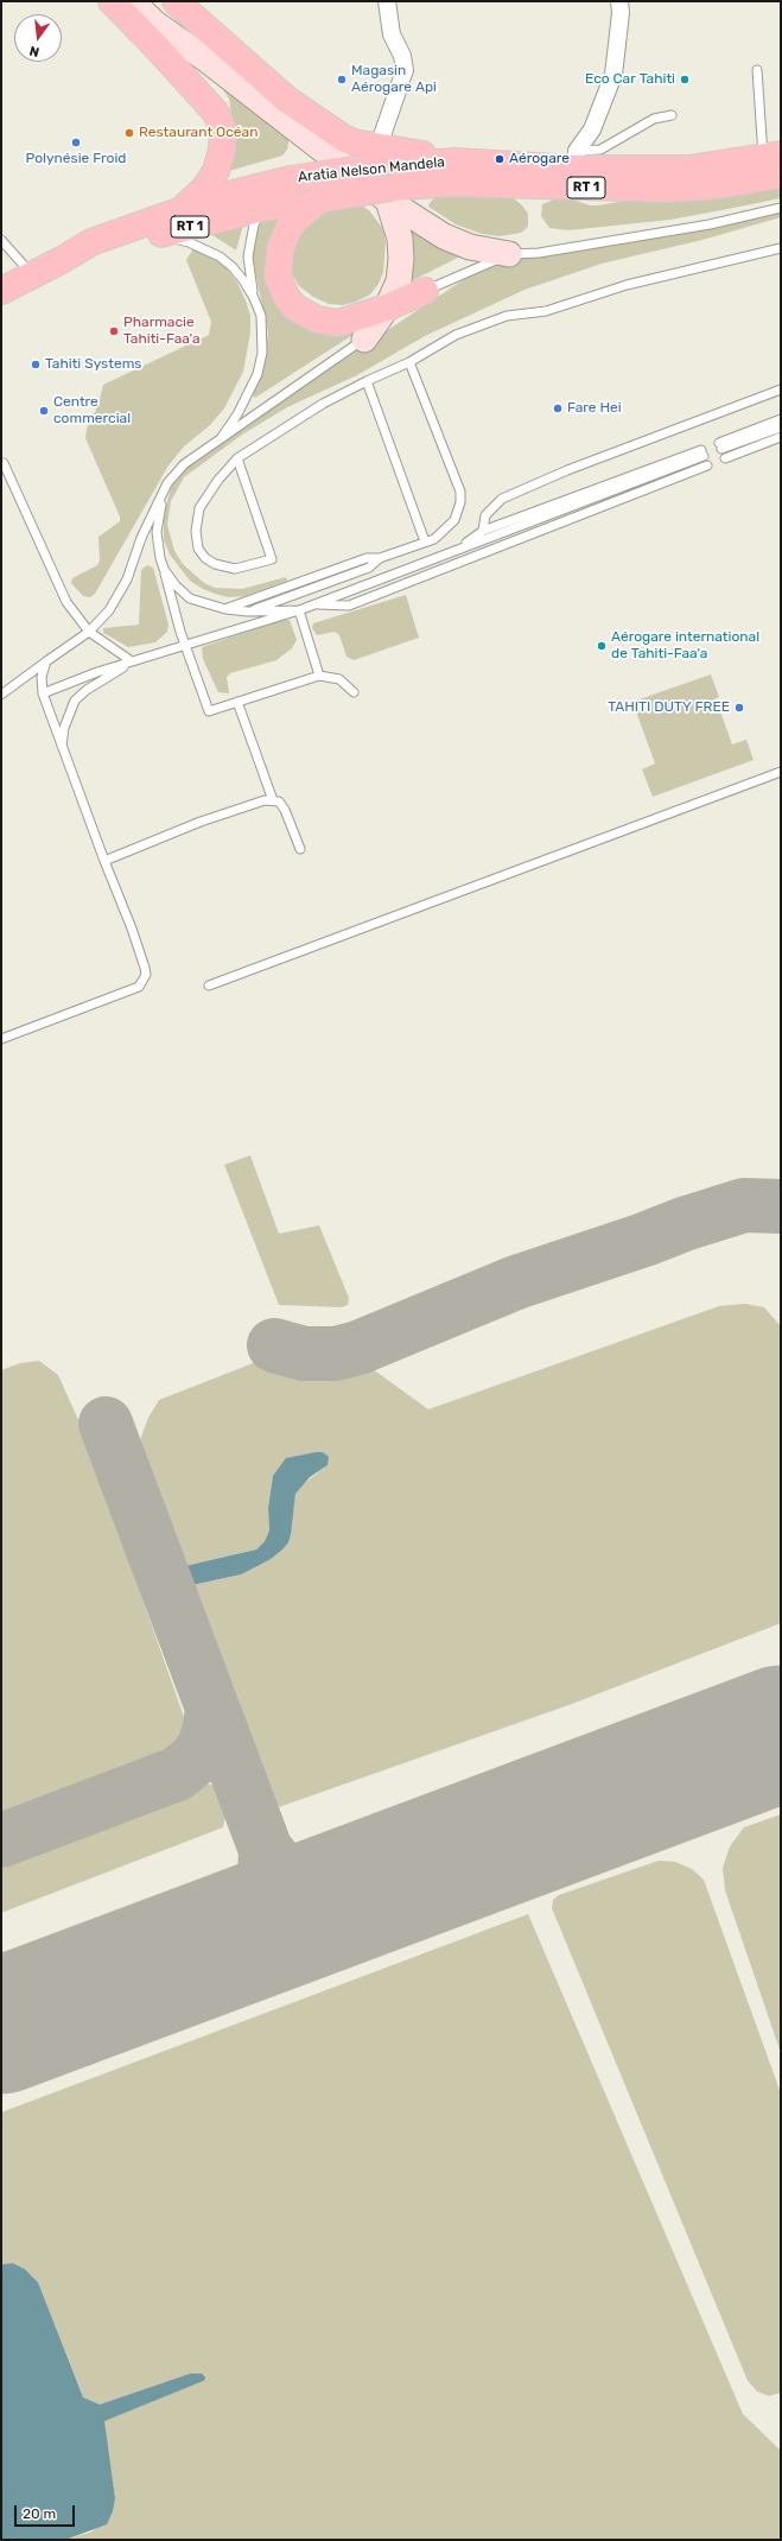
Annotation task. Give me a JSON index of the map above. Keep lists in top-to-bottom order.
{
  "streets": {
    "main road": ["Aratia Nelson Mandela", "RT 1"]
  },
  "places": [
    "Magasin Aérogare Api",
    "Eco Car Tahiti",
    "Restaurant Océan",
    "Polynésie Froid",
    "Aérogare",
    "Pharmacie Tahiti-Faa'a",
    "Tahiti Systems",
    "Fare Hei",
    "Centre commercial",
    "Aérogare international de Tahiti-Faa'a",
    "TAHITI DUTY FREE"
  ],
  "scale_bar": "20 m",
  "north": "bottom"
}
